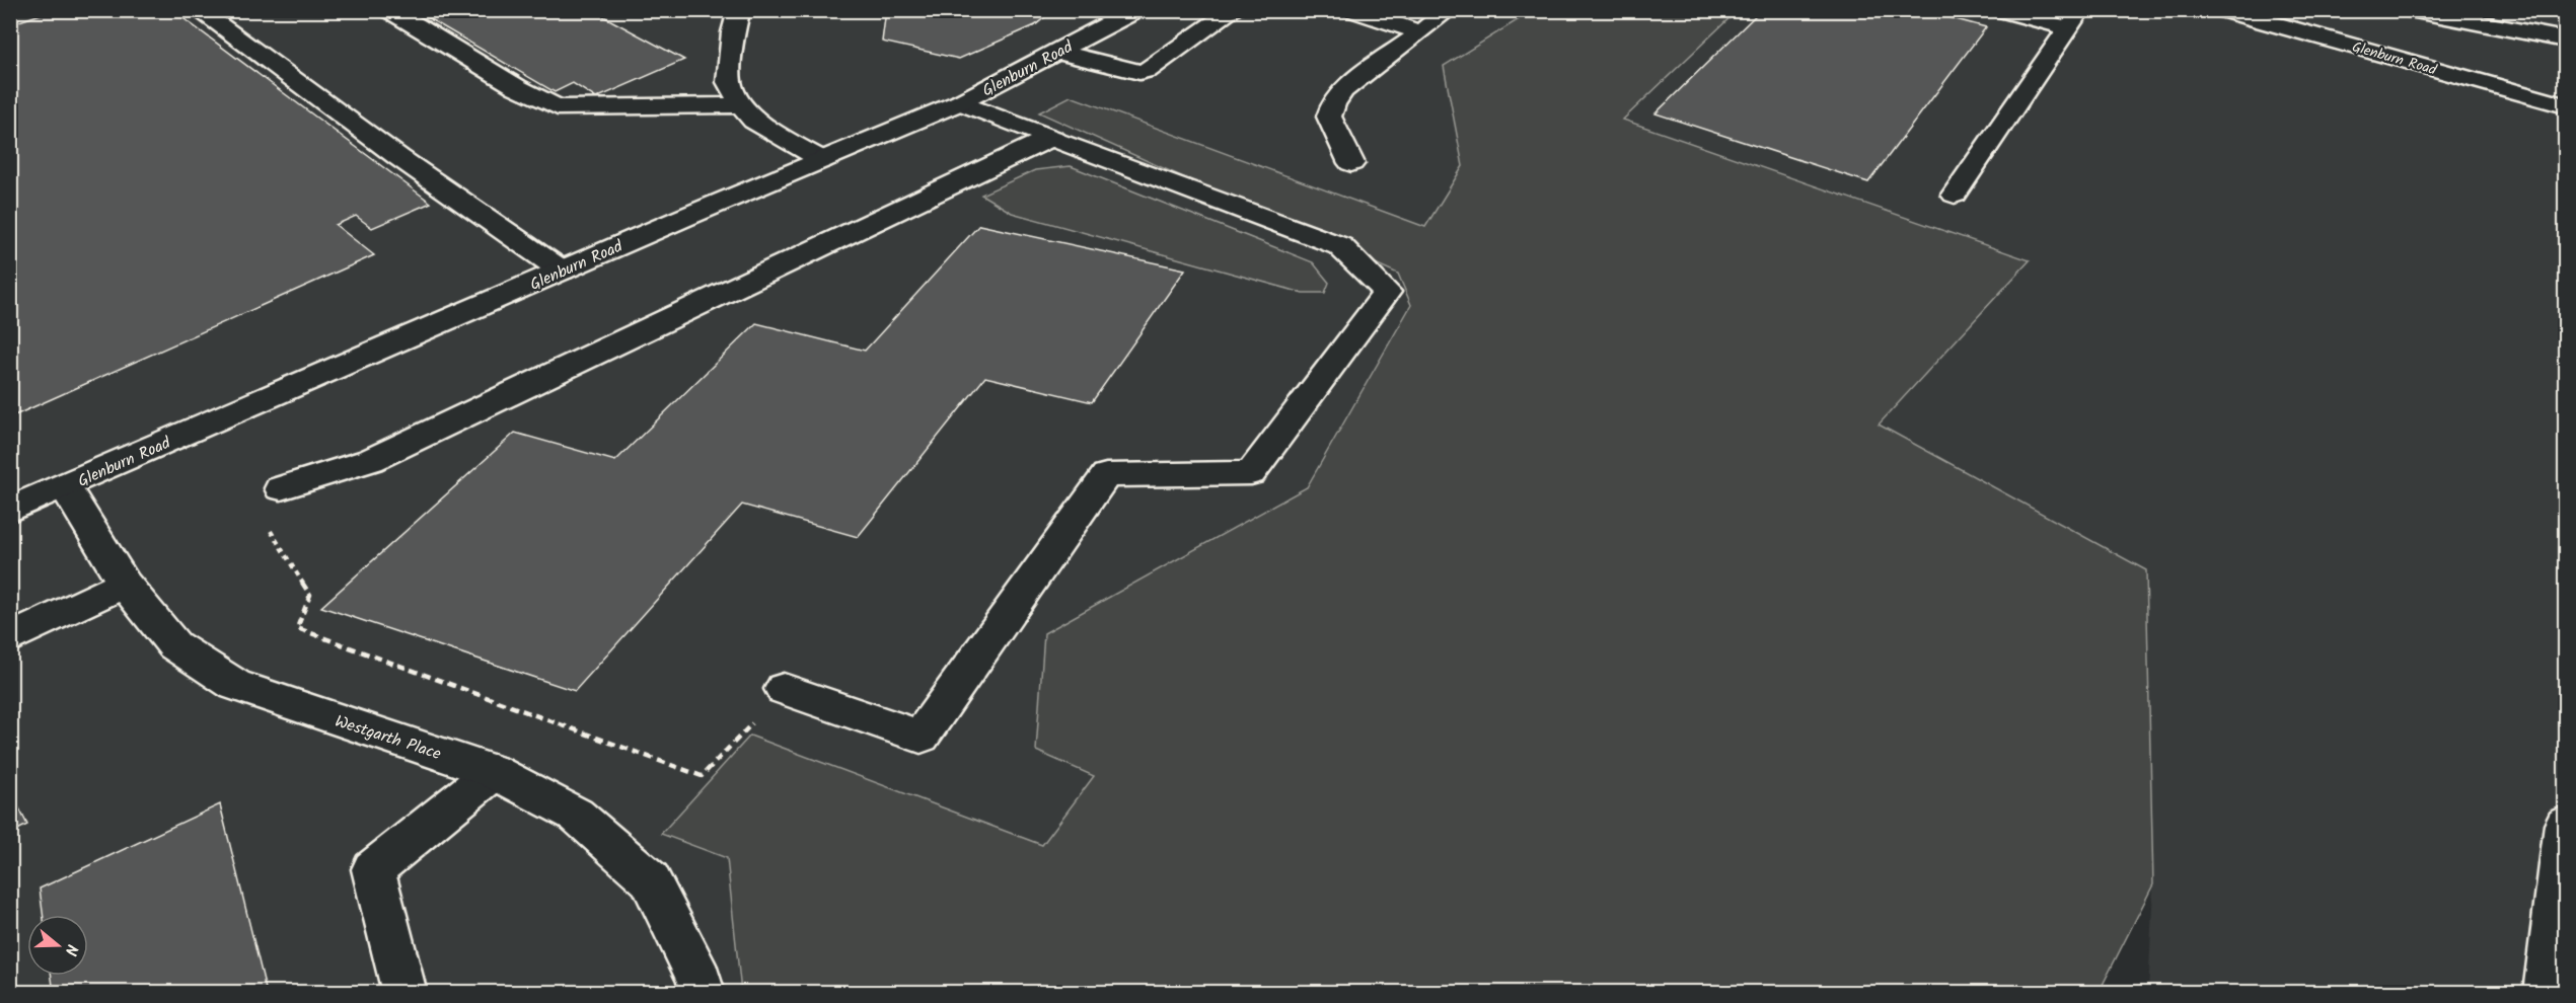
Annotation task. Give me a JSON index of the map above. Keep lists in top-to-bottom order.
{
  "streets": {
    "street": ["Glenburn Road", "Westgarth Place"]
  },
  "crossings": [
    ["Glenburn Road", "Westgarth Place"]
  ],
  "north": "right"
}
